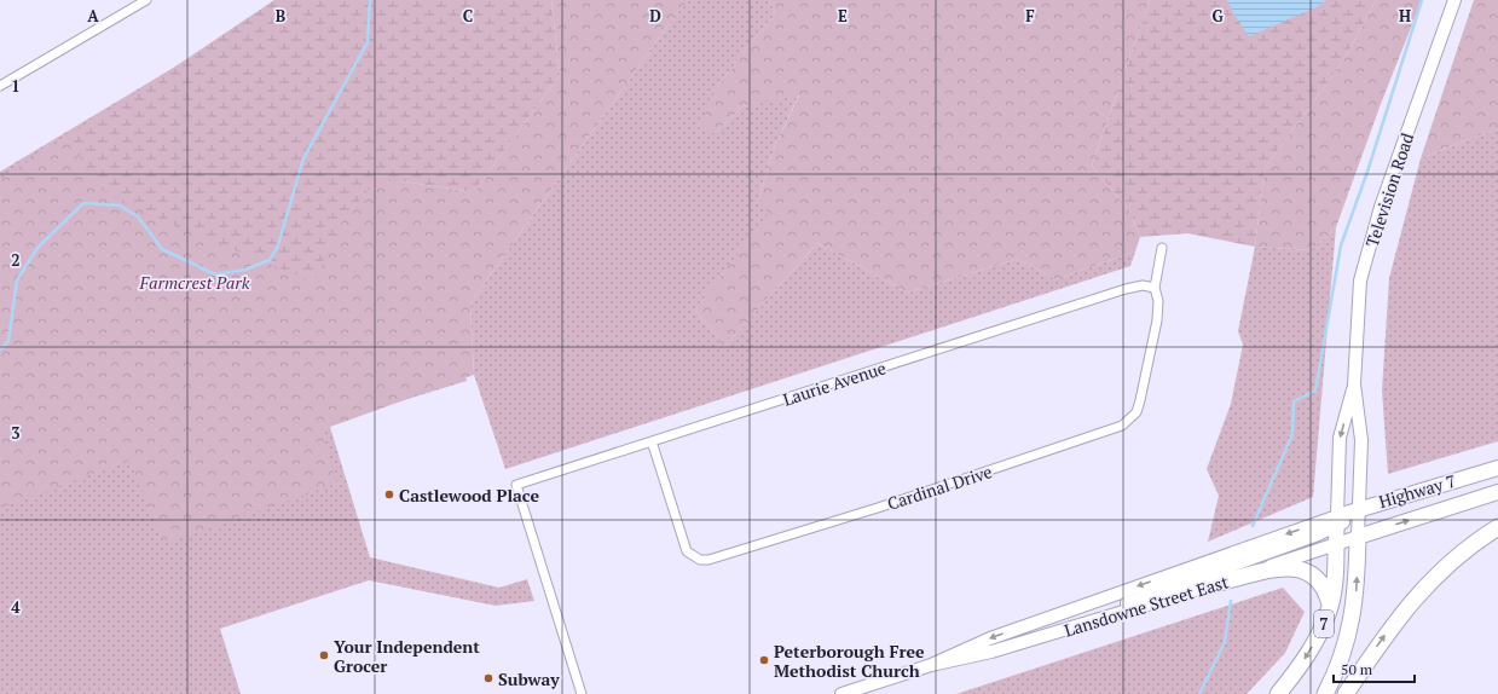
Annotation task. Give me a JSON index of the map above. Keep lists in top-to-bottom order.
{
  "streets": {
    "highway": ["Television Road", "Highway 7", "7"],
    "main road": ["Lansdowne Street East"],
    "street": ["Laurie Avenue", "Cardinal Drive"]
  },
  "crossings": [
    ["Television Road", "Highway 7"],
    ["Television Road", "Lansdowne Street East"],
    ["Television Road", "7"],
    ["Laurie Avenue", "Cardinal Drive"],
    ["Highway 7", "Lansdowne Street East"],
    ["Highway 7", "7"],
    ["Lansdowne Street East", "7"]
  ],
  "parks": ["Farmcrest Park"],
  "places": [
    "Castlewood Place",
    "Your Independent Grocer",
    "Peterborough Free Methodist Church",
    "Subway"
  ],
  "scale_bar": "50 m",
  "grid": {
    "columns": [
      "A",
      "B",
      "C",
      "D",
      "E",
      "F",
      "G",
      "H"
    ],
    "rows": [
      "1",
      "2",
      "3",
      "4"
    ]
  }
}
